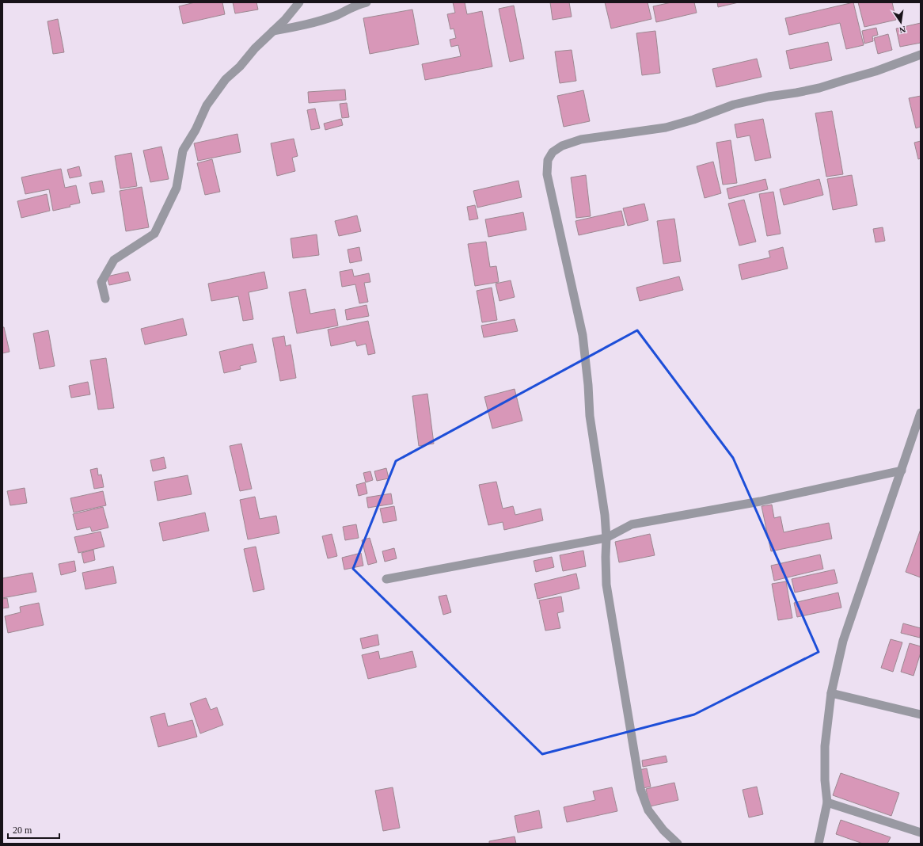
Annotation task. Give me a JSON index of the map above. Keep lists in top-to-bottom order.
{
  "scale_bar": "20 m",
  "north": "bottom"
}
